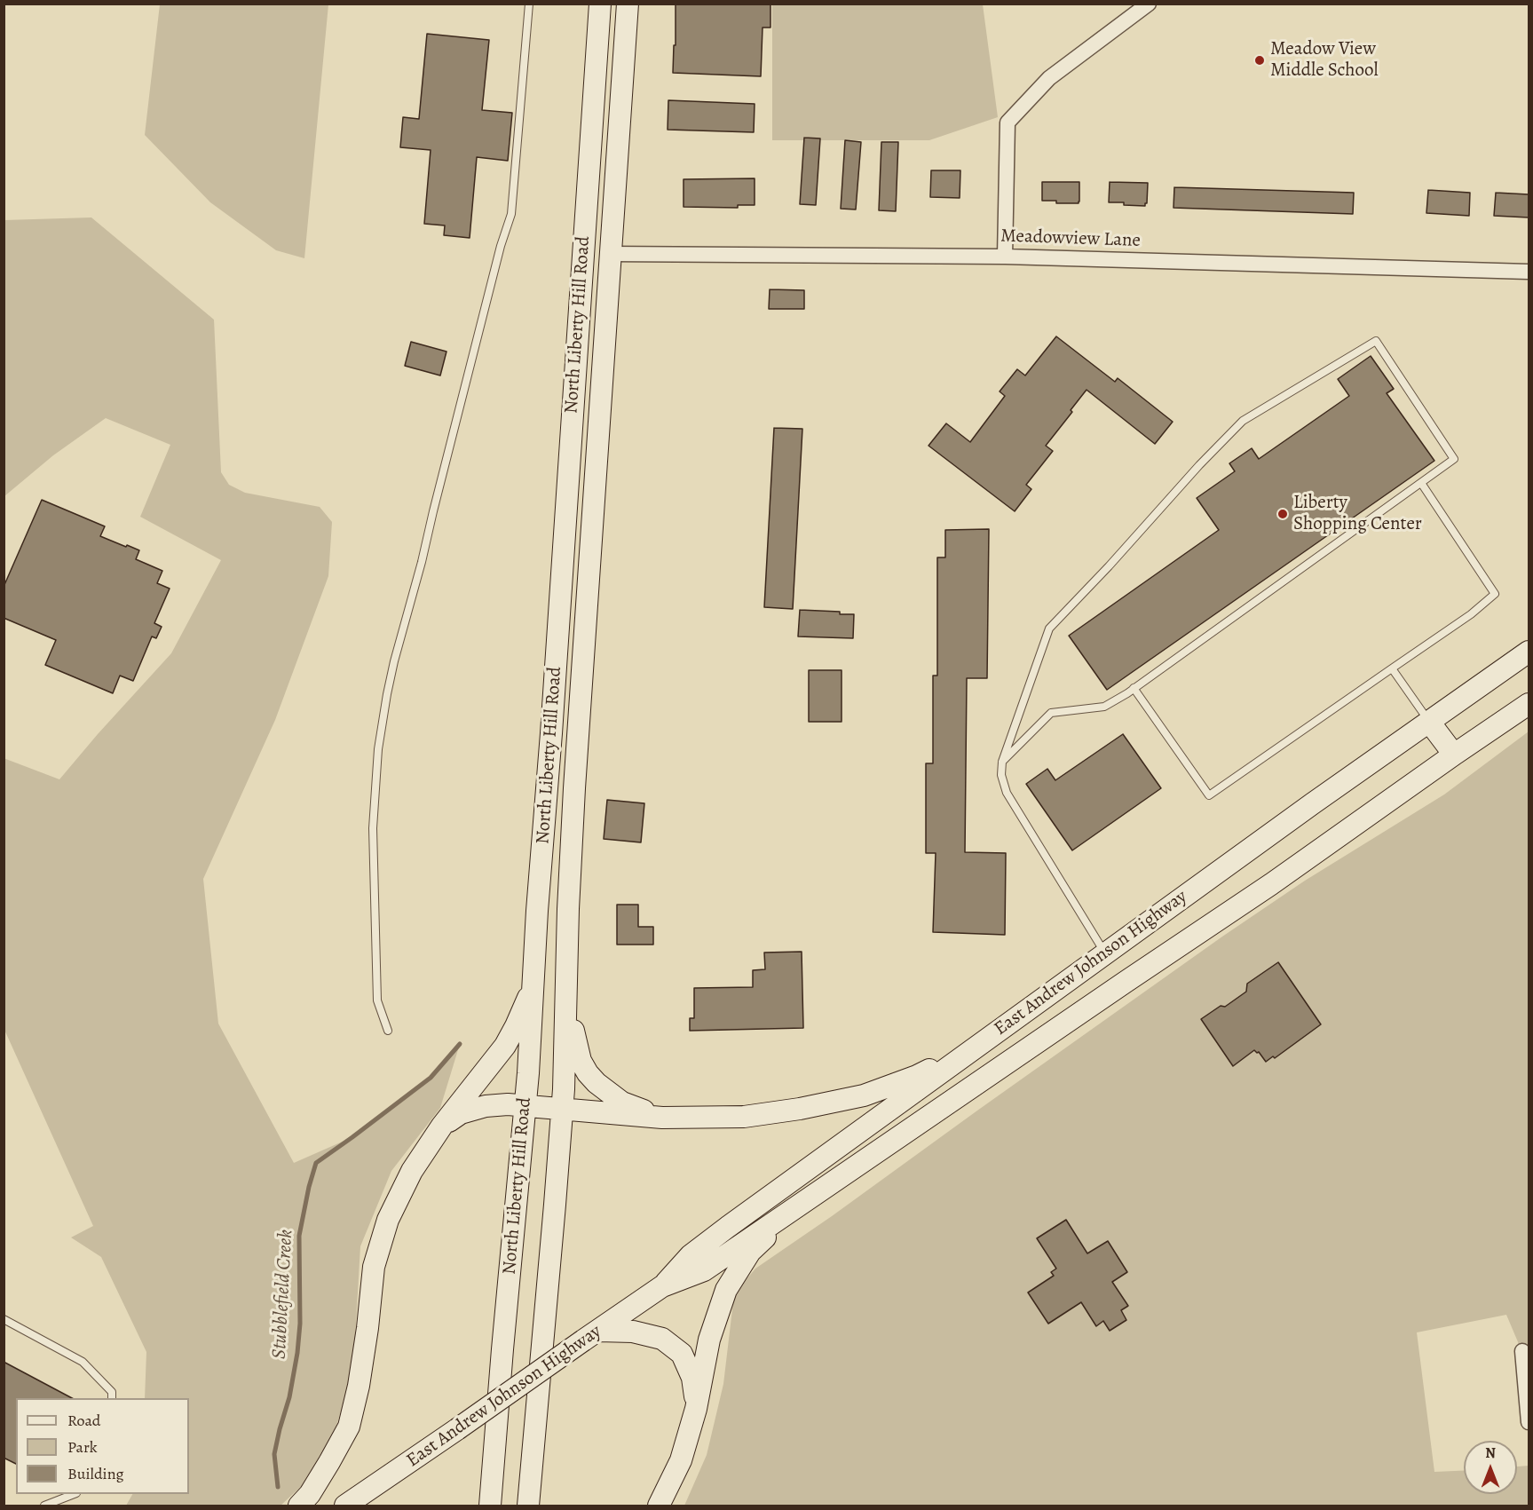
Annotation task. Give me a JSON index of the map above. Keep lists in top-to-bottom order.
{
  "streets": {
    "main road": ["North Liberty Hill Road", "East Andrew Johnson Highway"],
    "street": ["Meadowview Lane"]
  },
  "crossings": [
    ["Meadowview Lane", "North Liberty Hill Road"]
  ],
  "water": ["Stubblefield Creek"],
  "places": ["Meadow View Middle School", "Liberty Shopping Center"],
  "legend": ["Road", "Park", "Building"],
  "north": "top"
}
